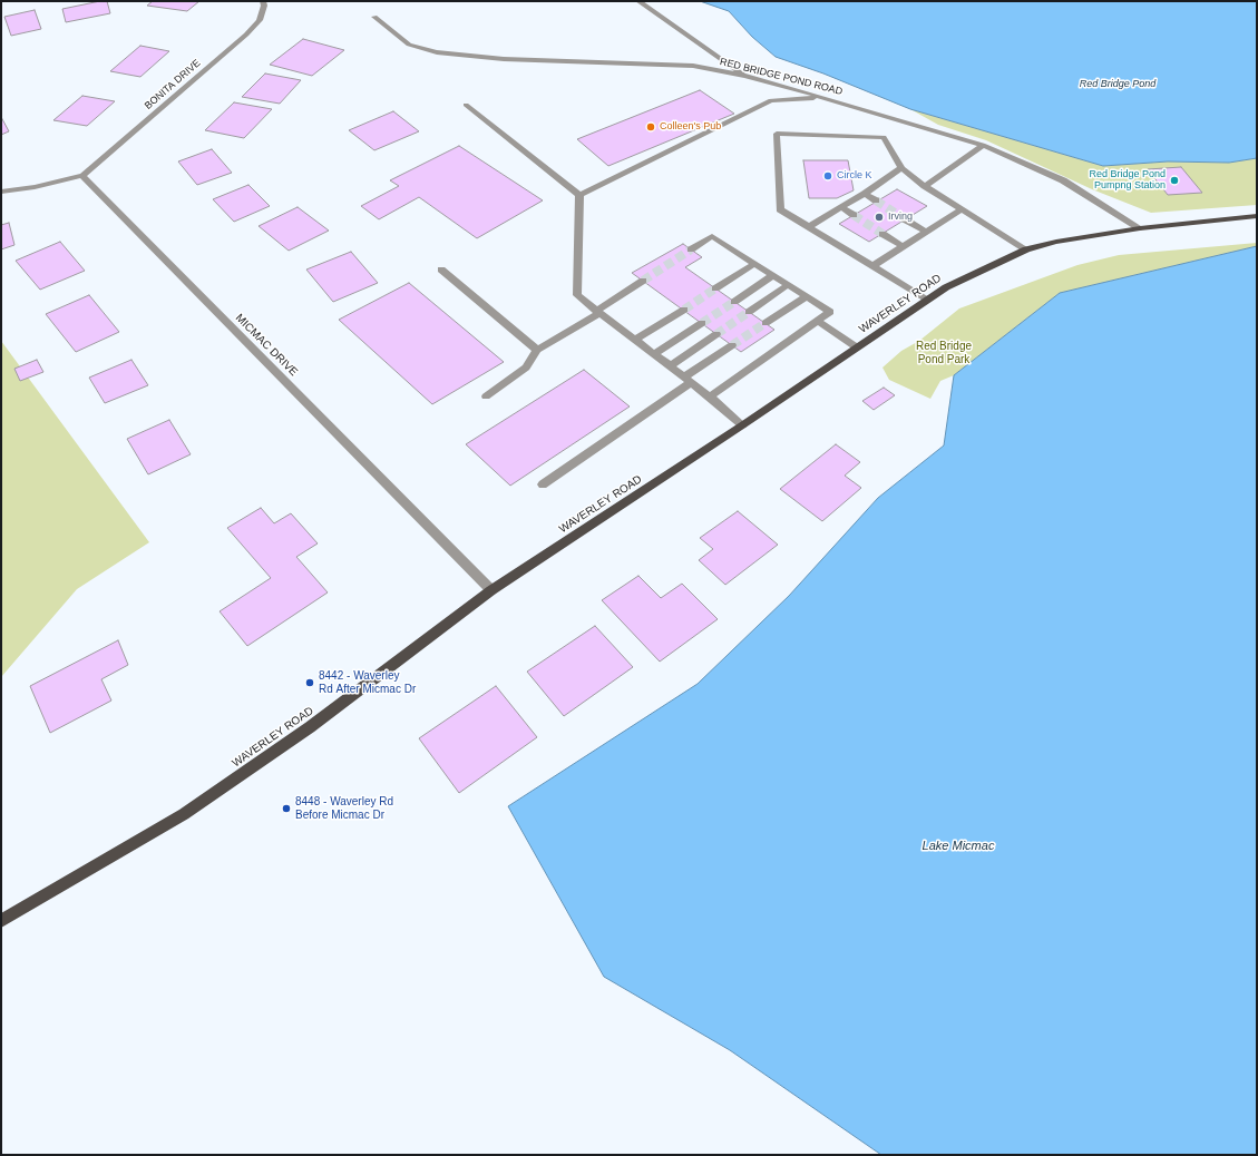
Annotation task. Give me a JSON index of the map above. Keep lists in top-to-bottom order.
{
  "streets": {
    "main road": ["WAVERLEY ROAD"],
    "street": ["RED BRIDGE POND ROAD", "BONITA DRIVE", "MICMAC DRIVE"]
  },
  "crossings": [
    ["RED BRIDGE POND ROAD", "WAVERLEY ROAD"],
    ["BONITA DRIVE", "MICMAC DRIVE"],
    ["WAVERLEY ROAD", "MICMAC DRIVE"]
  ],
  "water": ["Red Bridge Pond", "Lake Micmac"],
  "parks": ["Red Bridge Pond Park"],
  "places": [
    "Colleen's Pub",
    "Circle K",
    "Red Bridge Pond Pumpng Station",
    "Irving",
    "8442 - Waverley Rd After Micmac Dr",
    "8448 - Waverley Rd Before Micmac Dr"
  ]
}
